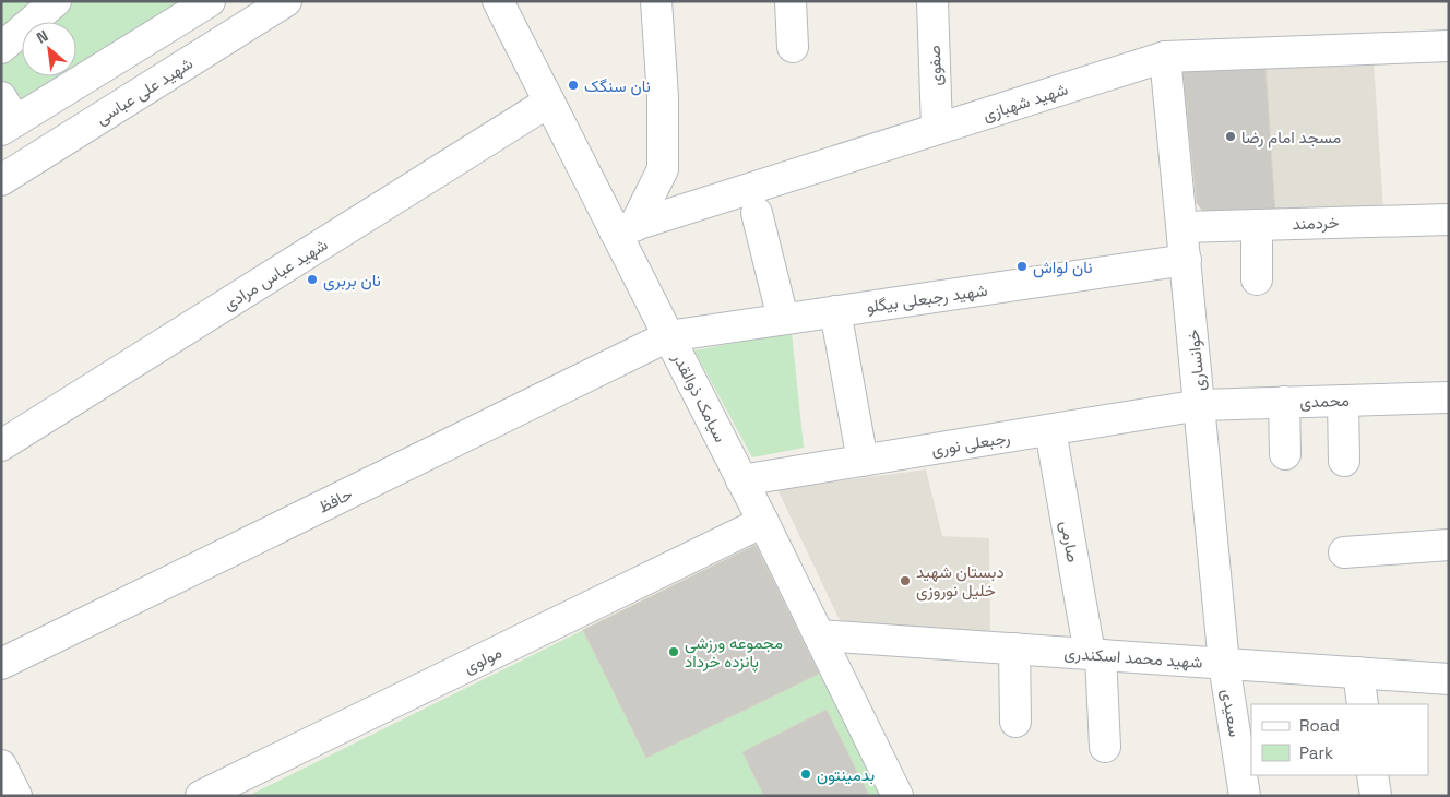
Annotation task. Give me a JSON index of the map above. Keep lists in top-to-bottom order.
{
  "streets": {
    "street": [
      "صفوی",
      "شهید علی عباسی",
      "شهید شهبازی",
      "خردمند",
      "شهید عباس مرادی",
      "شهید رجبعلی بیگلو",
      "خوانساری",
      "سیامک ذوالقدر",
      "محمدی",
      "رجبعلی نوری",
      "حافظ",
      "صارمی",
      "شهید محمد اسکندری",
      "مولوی",
      "سعیدی"
    ]
  },
  "crossings": [
    ["صفوی", "شهید شهبازی"],
    ["شهید شهبازی", "خوانساری"],
    ["شهید شهبازی", "سیامک ذوالقدر"],
    ["خردمند", "خوانساری"],
    ["شهید عباس مرادی", "سیامک ذوالقدر"],
    ["شهید رجبعلی بیگلو", "خوانساری"],
    ["شهید رجبعلی بیگلو", "سیامک ذوالقدر"],
    ["شهید رجبعلی بیگلو", "حافظ"],
    ["خوانساری", "محمدی"],
    ["خوانساری", "رجبعلی نوری"],
    ["خوانساری", "شهید محمد اسکندری"],
    ["خوانساری", "سعیدی"],
    ["سیامک ذوالقدر", "رجبعلی نوری"],
    ["سیامک ذوالقدر", "حافظ"],
    ["سیامک ذوالقدر", "شهید محمد اسکندری"],
    ["سیامک ذوالقدر", "مولوی"],
    ["محمدی", "رجبعلی نوری"],
    ["رجبعلی نوری", "صارمی"],
    ["صارمی", "شهید محمد اسکندری"],
    ["شهید محمد اسکندری", "سعیدی"]
  ],
  "places": [
    "نان سنگک",
    "مسجد امام رضا",
    "نان لواش",
    "نان بربری",
    "دبستان شهید خلیل نوروزی",
    "مجموعه ورزشی پانزده خرداد",
    "بدمینتون"
  ],
  "legend": ["Road", "Park"],
  "north": "top left"
}
